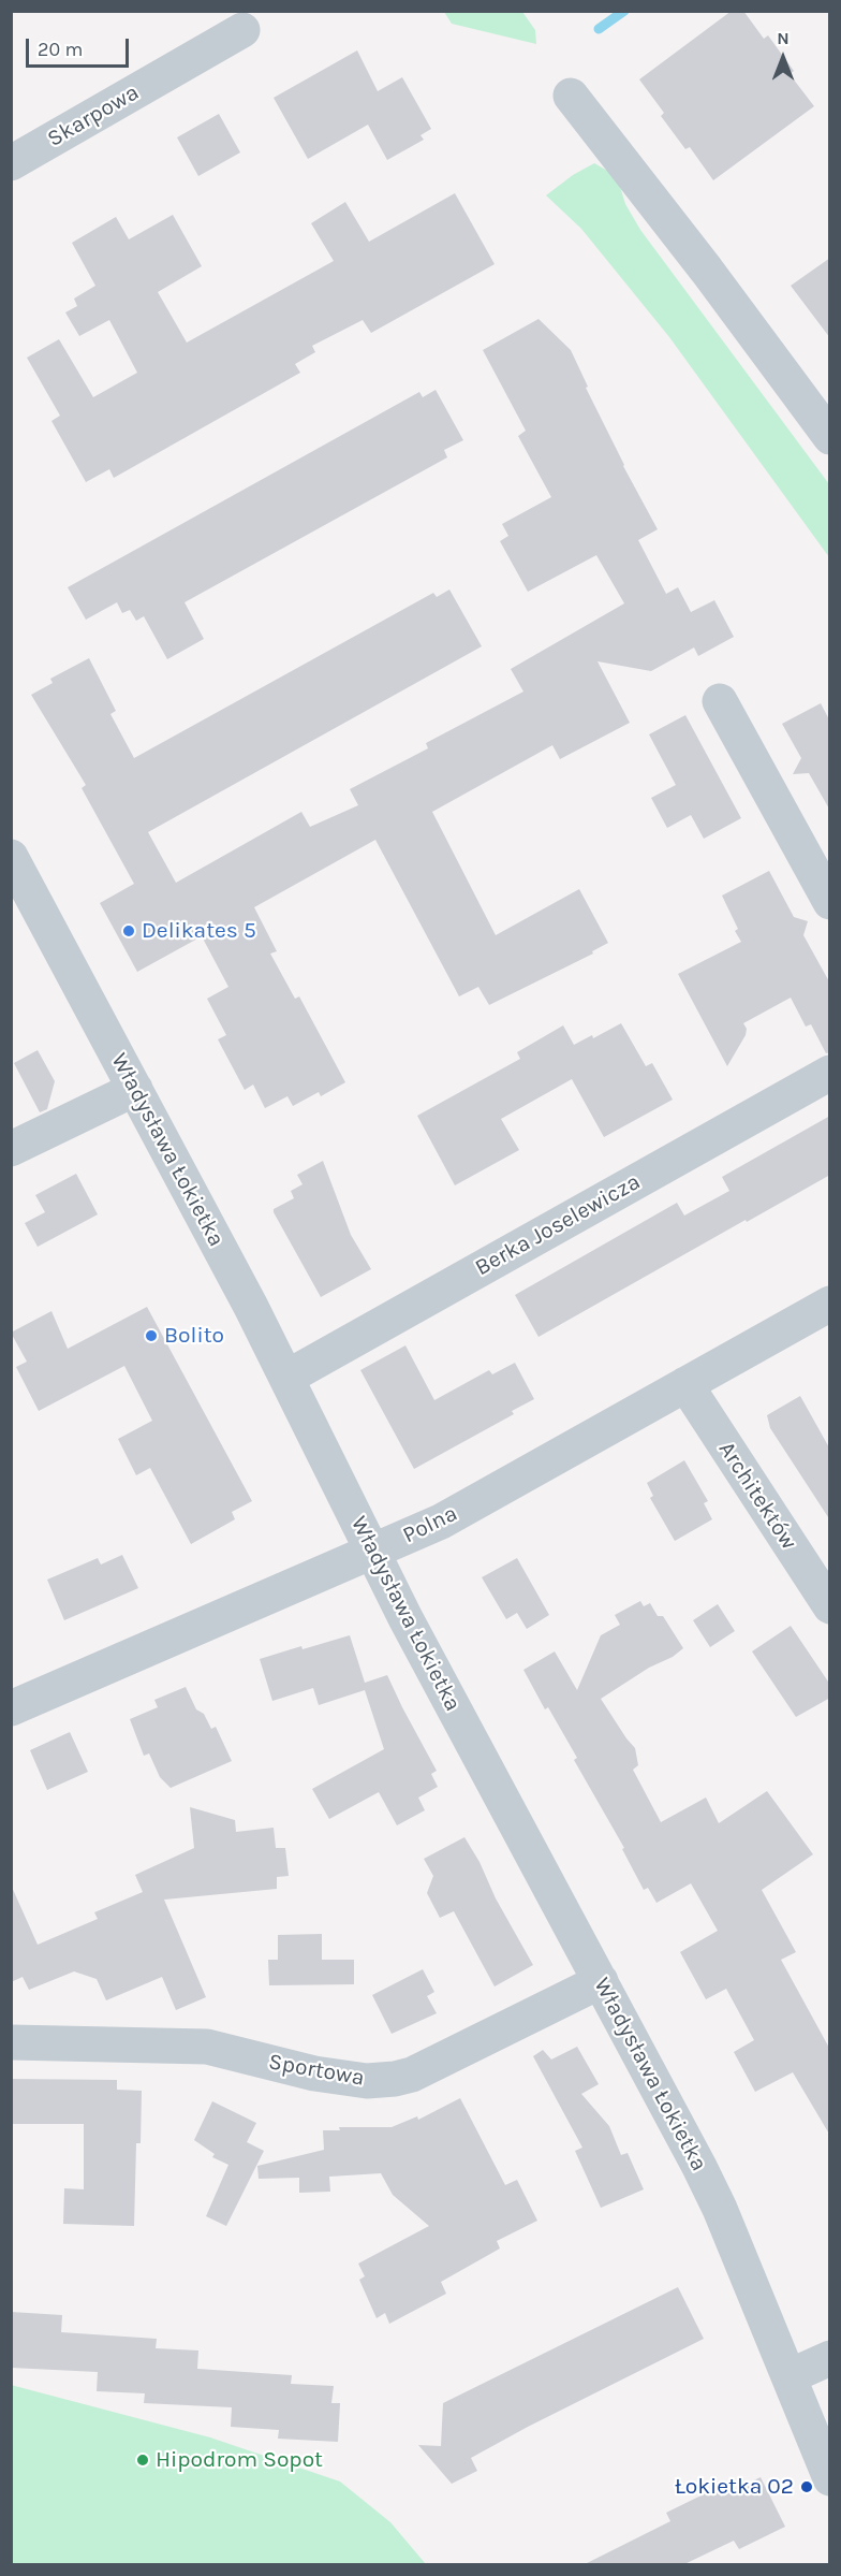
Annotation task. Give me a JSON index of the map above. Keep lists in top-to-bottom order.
{
  "streets": {
    "street": [
      "Skarpowa",
      "Władysława Łokietka",
      "Berka Joselewicza",
      "Architektów",
      "Polna",
      "Sportowa"
    ]
  },
  "crossings": [
    ["Władysława Łokietka", "Berka Joselewicza"],
    ["Władysława Łokietka", "Polna"],
    ["Władysława Łokietka", "Sportowa"],
    ["Architektów", "Polna"]
  ],
  "places": [
    "Delikates 5",
    "Bolito",
    "Hipodrom Sopot",
    "Łokietka 02"
  ],
  "scale_bar": "20 m",
  "north": "top"
}
